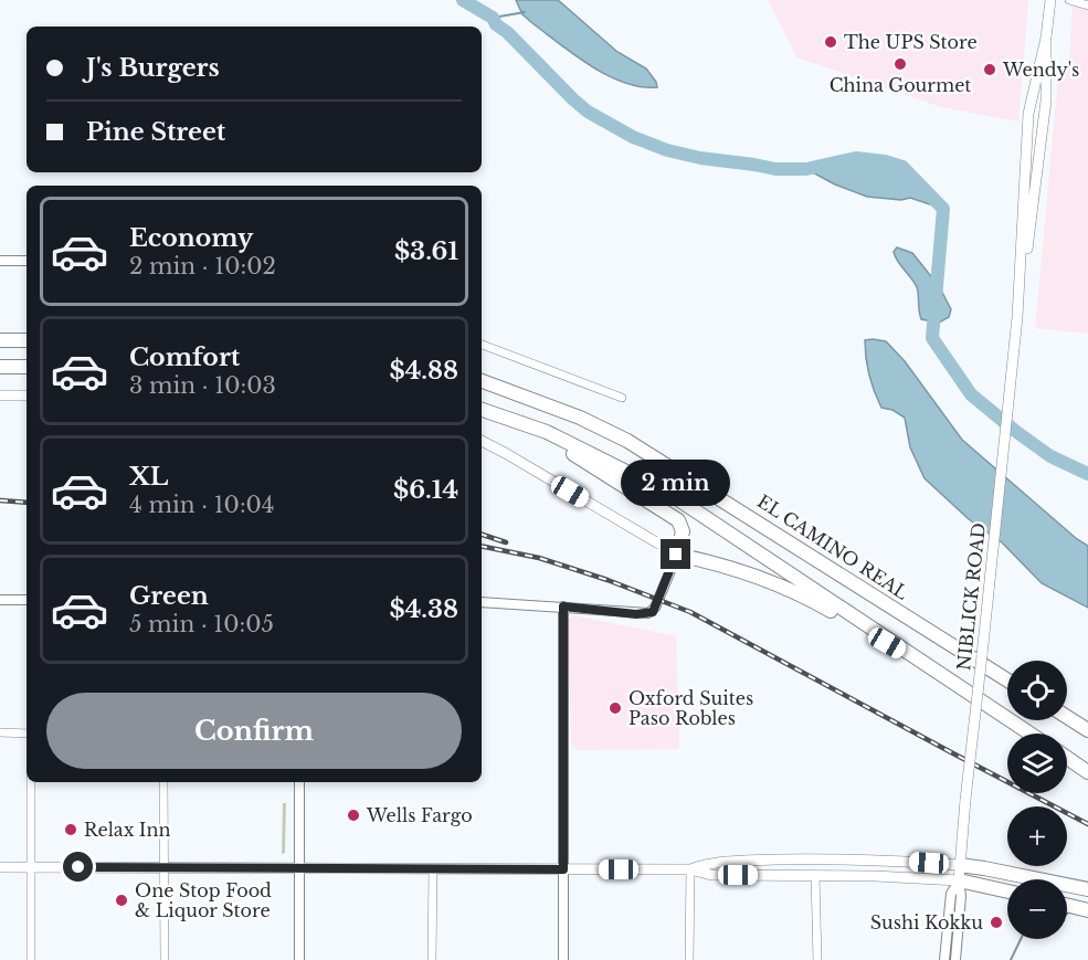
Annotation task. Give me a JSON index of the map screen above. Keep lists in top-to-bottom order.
{
  "streets": {
    "highway": ["EL CAMINO REAL"],
    "main road": ["NIBLICK ROAD"]
  },
  "places": [
    "The UPS Store",
    "China Gourmet",
    "Wendy's",
    "Oxford Suites Paso Robles",
    "Wells Fargo",
    "Relax Inn",
    "One Stop Food & Liquor Store",
    "Sushi Kokku"
  ],
  "page": {
    "banner": ["J's Burgers", "Pine Street"],
    "list": [
      {
        "name": "Economy",
        "note": "2 min · 10:02",
        "value": "$3.61"
      },
      {
        "name": "Comfort",
        "note": "3 min · 10:03",
        "value": "$4.88"
      },
      {
        "name": "XL",
        "note": "4 min · 10:04",
        "value": "$6.14"
      },
      {
        "name": "Green",
        "note": "5 min · 10:05",
        "value": "$4.38"
      }
    ],
    "bubble": "2 min",
    "map_buttons": ["+", "−"],
    "buttons": "Confirm"
  }
}
